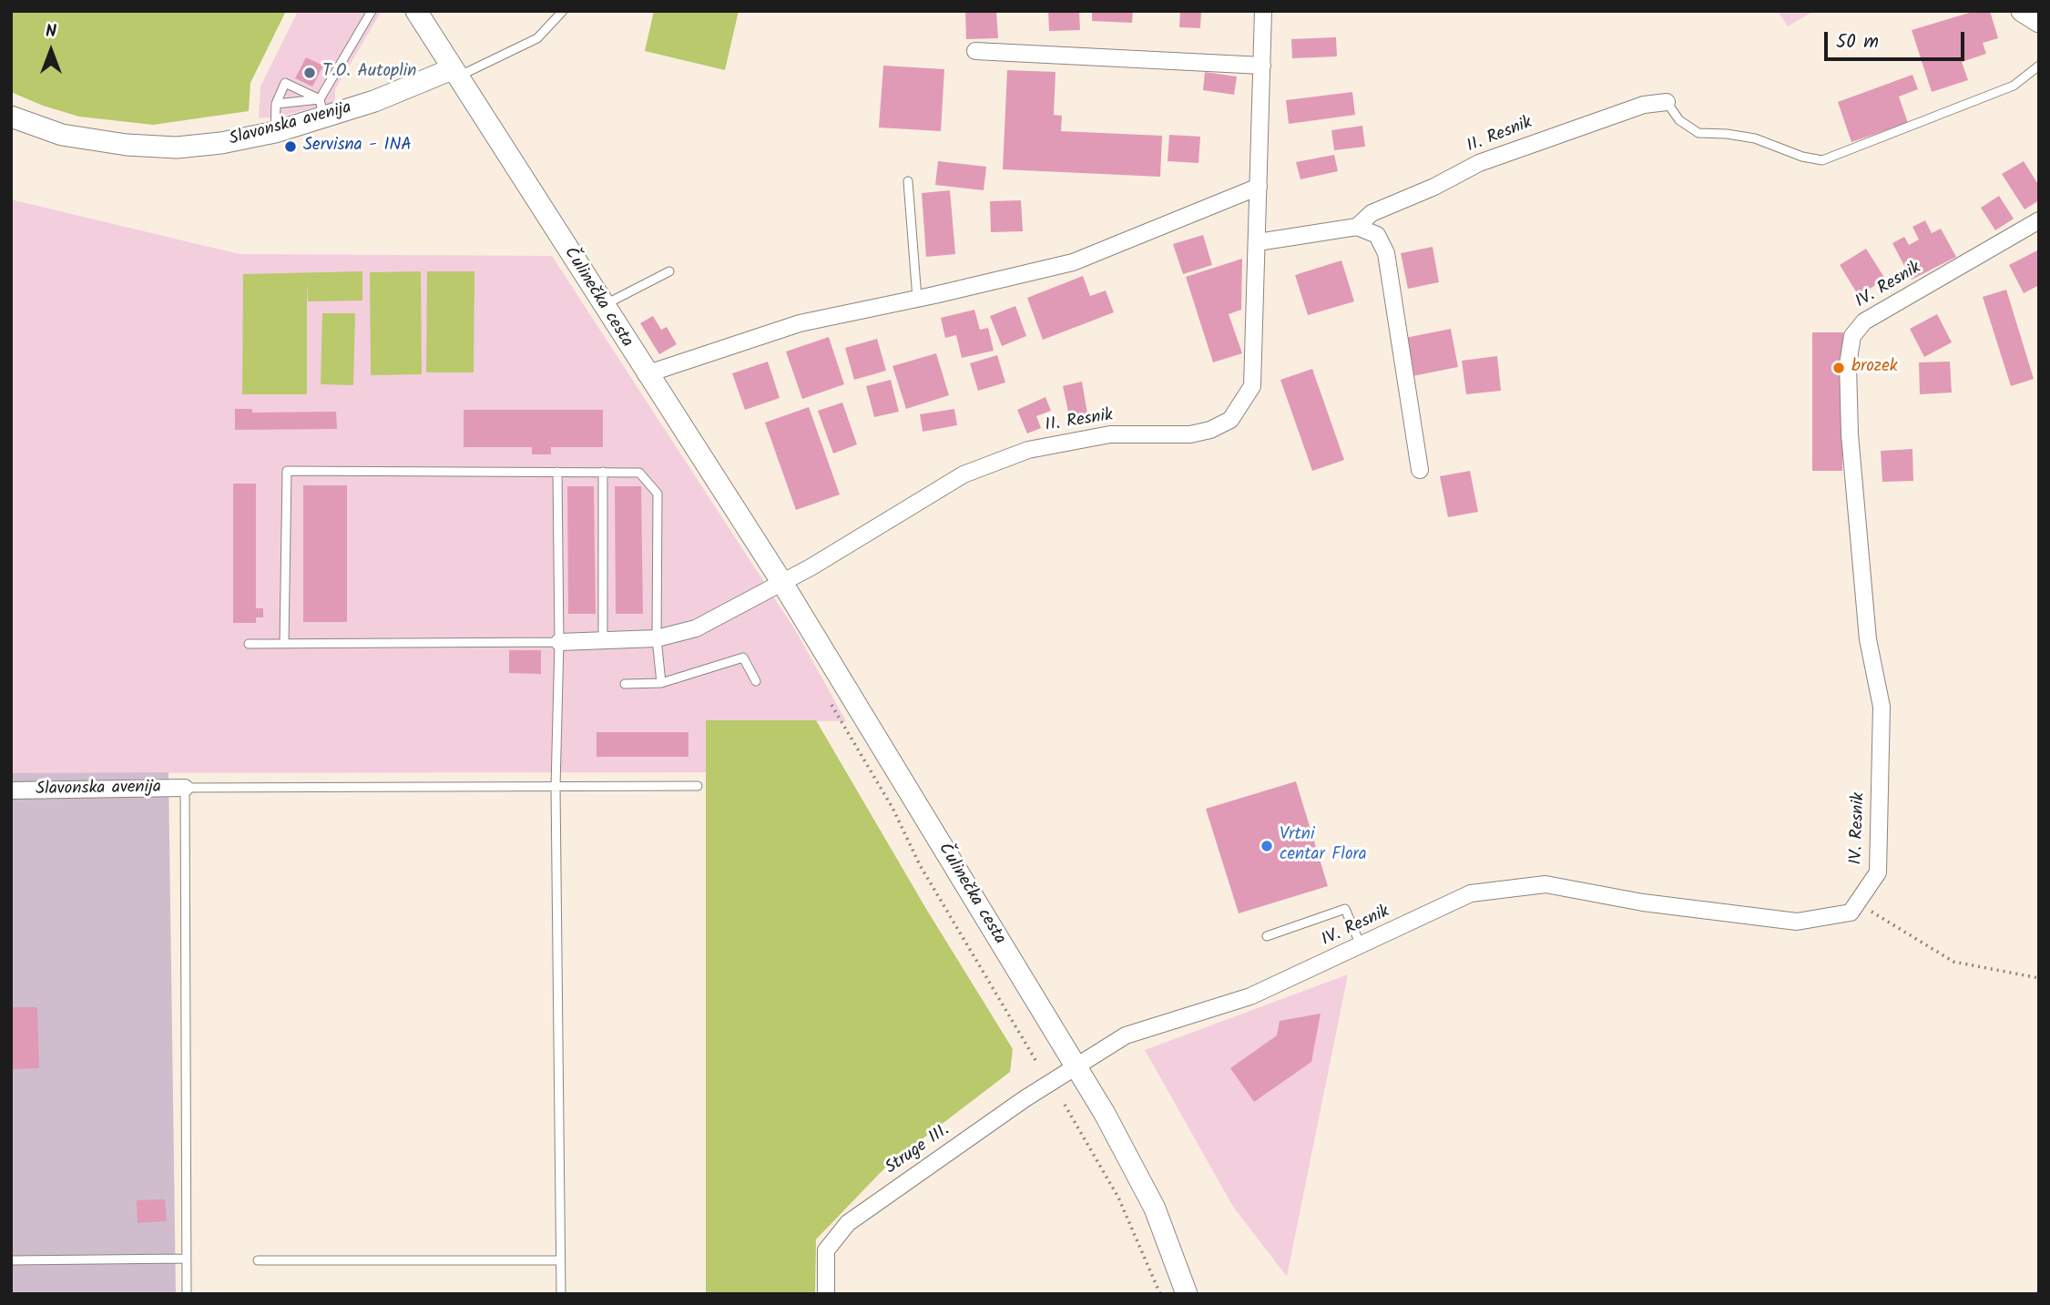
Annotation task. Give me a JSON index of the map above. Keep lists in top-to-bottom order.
{
  "streets": {
    "street": [
      "Slavonska avenija",
      "II. Resnik",
      "IV. Resnik",
      "Čulinečka cesta",
      "Struge III."
    ]
  },
  "crossings": [
    ["Slavonska avenija", "Čulinečka cesta"],
    ["II. Resnik", "Čulinečka cesta"],
    ["IV. Resnik", "Čulinečka cesta"],
    ["IV. Resnik", "Struge III."],
    ["Čulinečka cesta", "Struge III."]
  ],
  "places": [
    "T.O. Autoplin",
    "Servisna - INA",
    "brozek",
    "Vrtni centar Flora"
  ],
  "scale_bar": "50 m",
  "north": "top"
}
